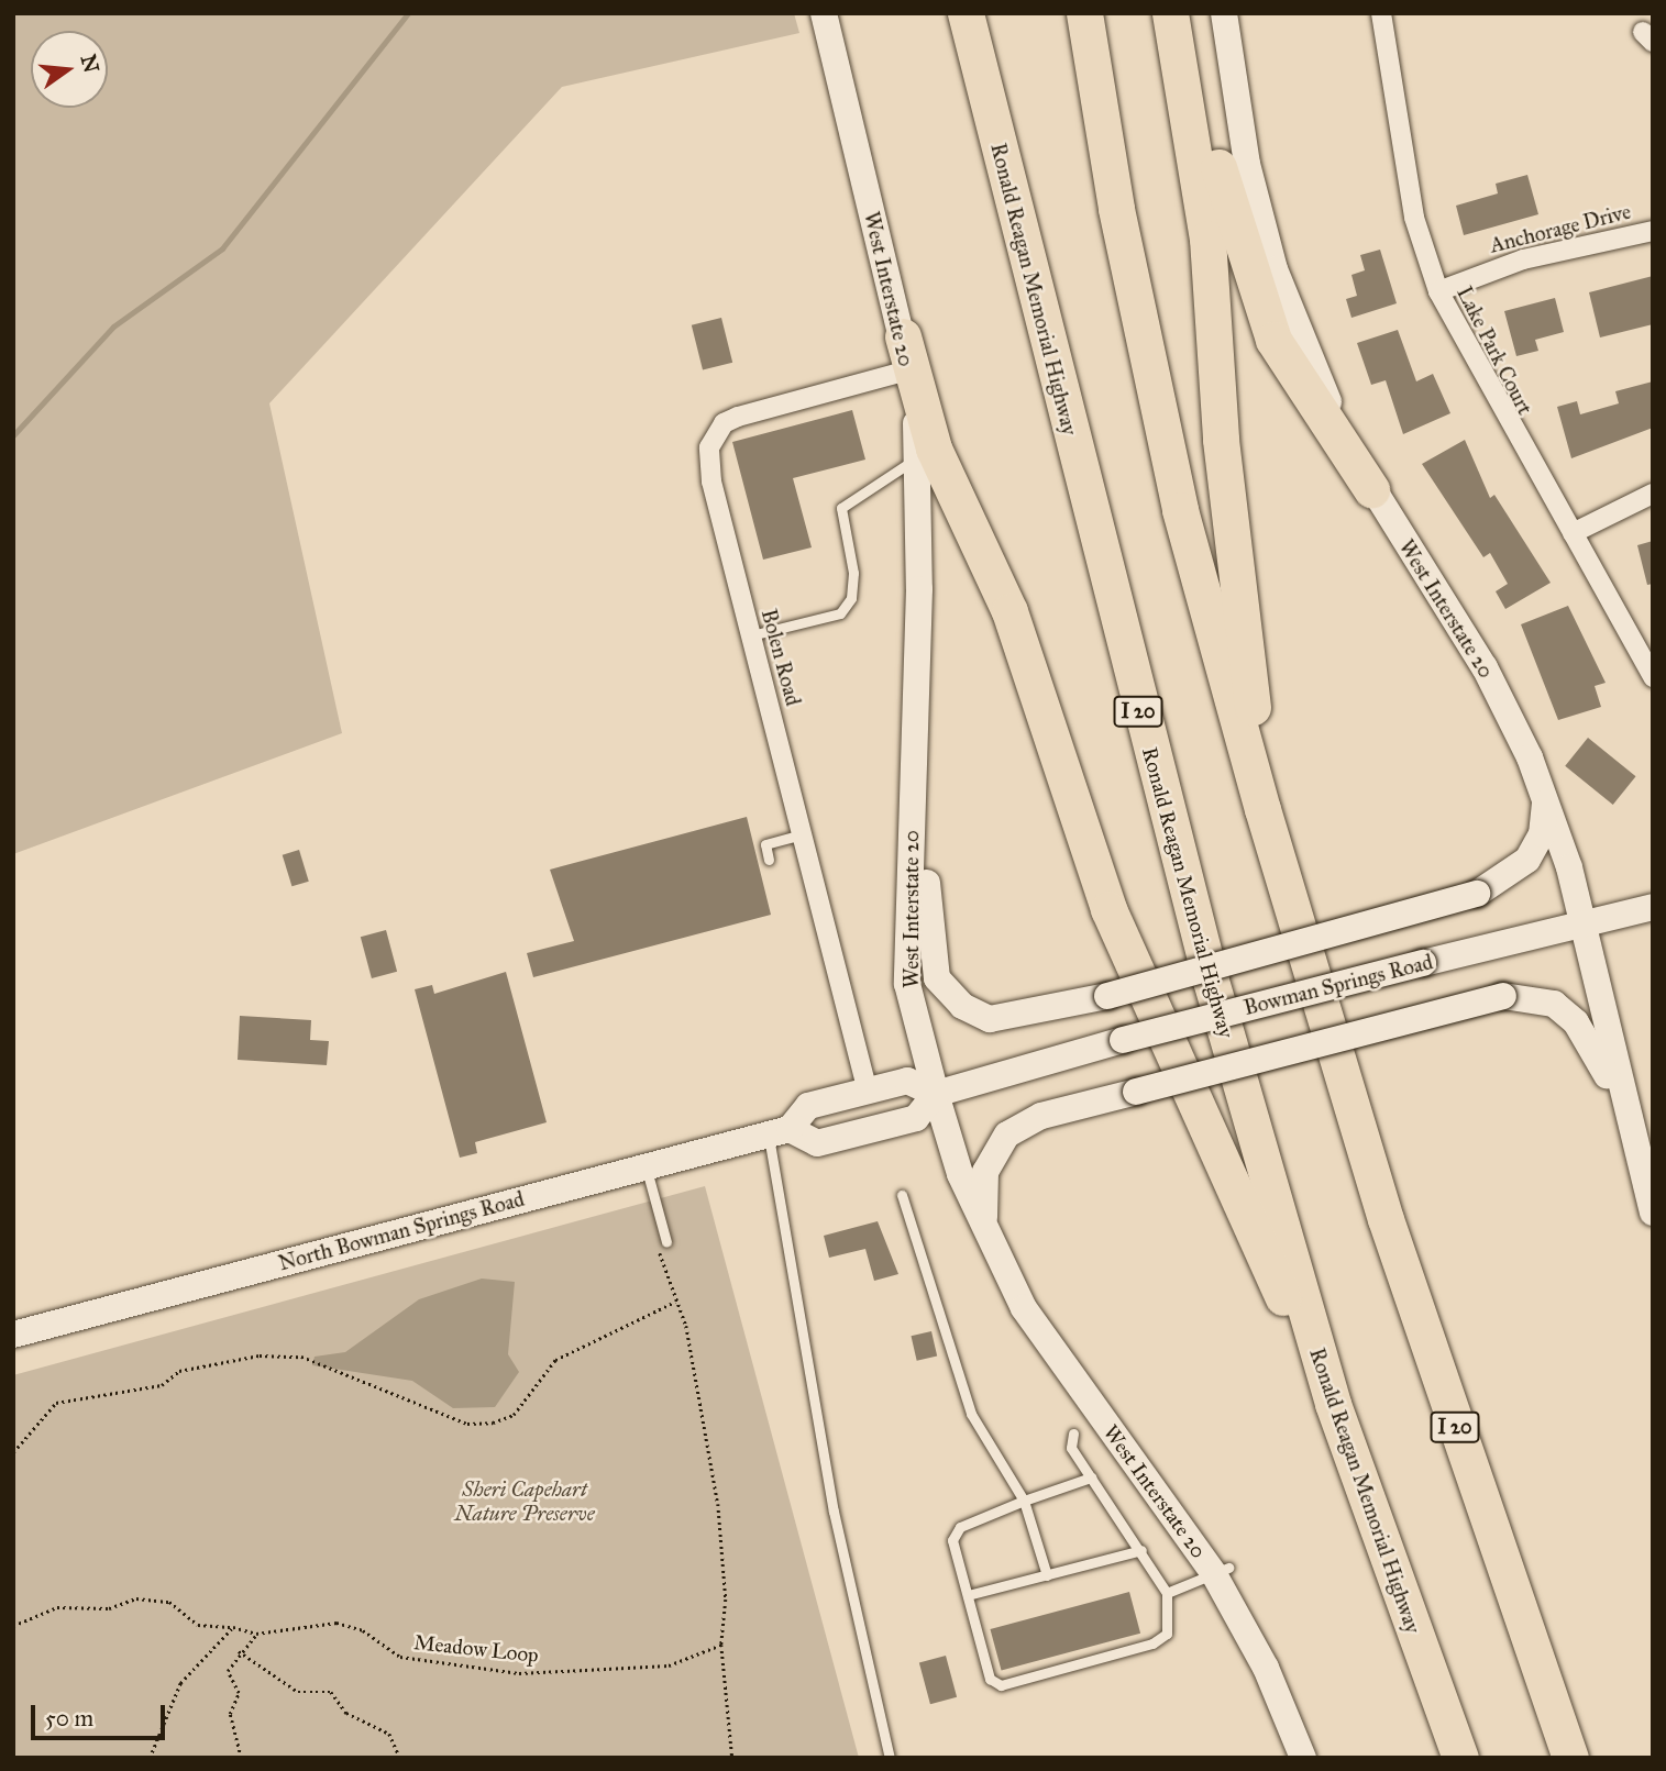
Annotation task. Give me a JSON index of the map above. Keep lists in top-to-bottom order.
{
  "streets": {
    "highway": ["Ronald Reagan Memorial Highway", "I 20"],
    "main road": ["West Interstate 20", "Bowman Springs Road", "North Bowman Springs Road"],
    "street": ["Anchorage Drive", "Lake Park Court", "Bolen Road"],
    "path": ["Meadow Loop"]
  },
  "crossings": [
    ["Anchorage Drive", "Lake Park Court"],
    ["West Interstate 20", "Bolen Road"],
    ["West Interstate 20", "Bowman Springs Road"],
    ["West Interstate 20", "North Bowman Springs Road"],
    ["Bolen Road", "North Bowman Springs Road"],
    ["Bowman Springs Road", "North Bowman Springs Road"]
  ],
  "parks": ["Sheri Capehart Nature Preserve"],
  "scale_bar": "50 m",
  "north": "right"
}
